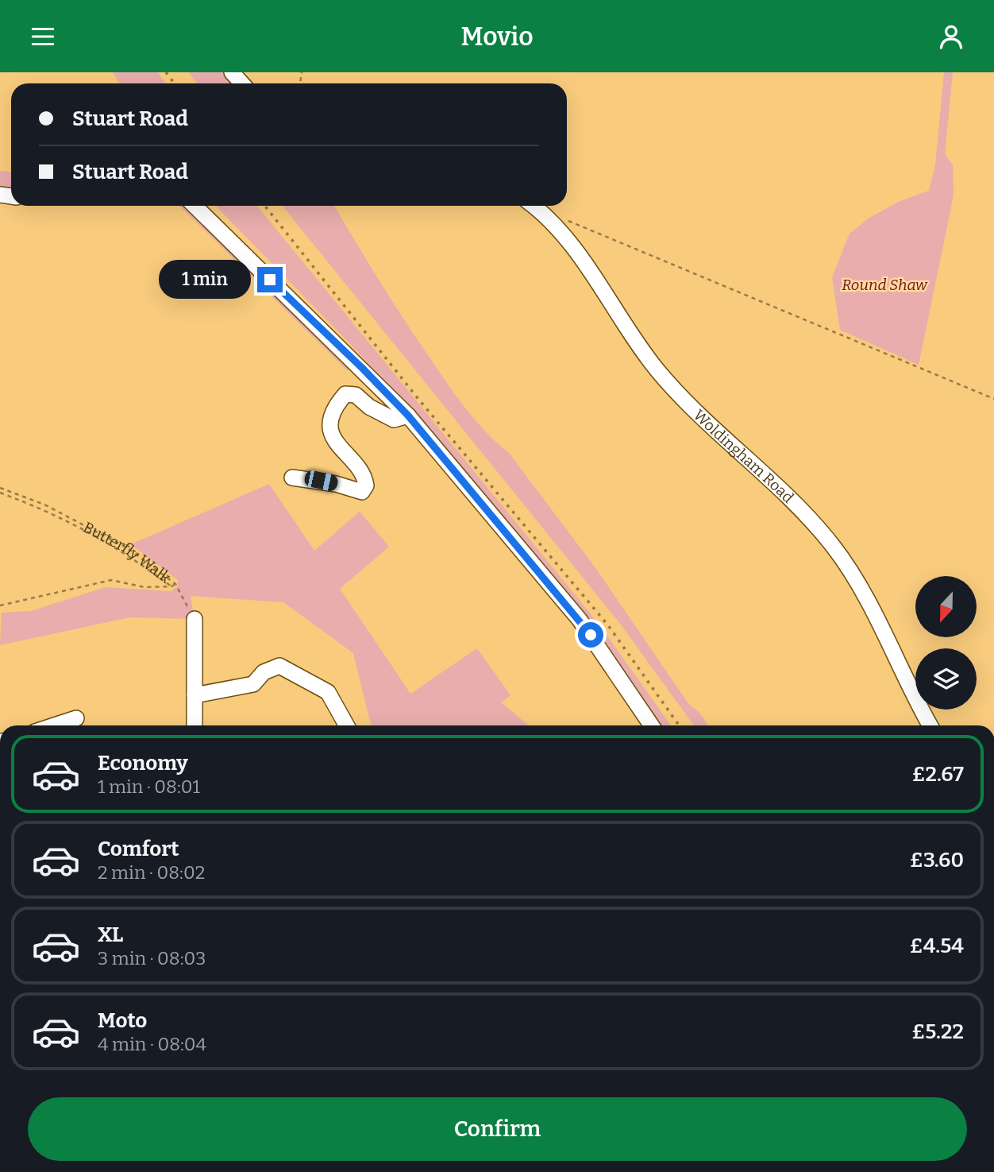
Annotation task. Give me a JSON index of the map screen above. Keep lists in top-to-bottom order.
{
  "streets": {
    "street": ["Woldingham Road"],
    "path": ["Butterfly Walk"]
  },
  "parks": ["Round Shaw"],
  "north": "bottom",
  "page": {
    "header": "Movio",
    "banner": ["Stuart Road", "Stuart Road"],
    "bubble": "1 min",
    "list": [
      {
        "name": "Economy",
        "note": "1 min · 08:01",
        "value": "£2.67"
      },
      {
        "name": "Comfort",
        "note": "2 min · 08:02",
        "value": "£3.60"
      },
      {
        "name": "XL",
        "note": "3 min · 08:03",
        "value": "£4.54"
      },
      {
        "name": "Moto",
        "note": "4 min · 08:04",
        "value": "£5.22"
      }
    ],
    "buttons": "Confirm"
  }
}
